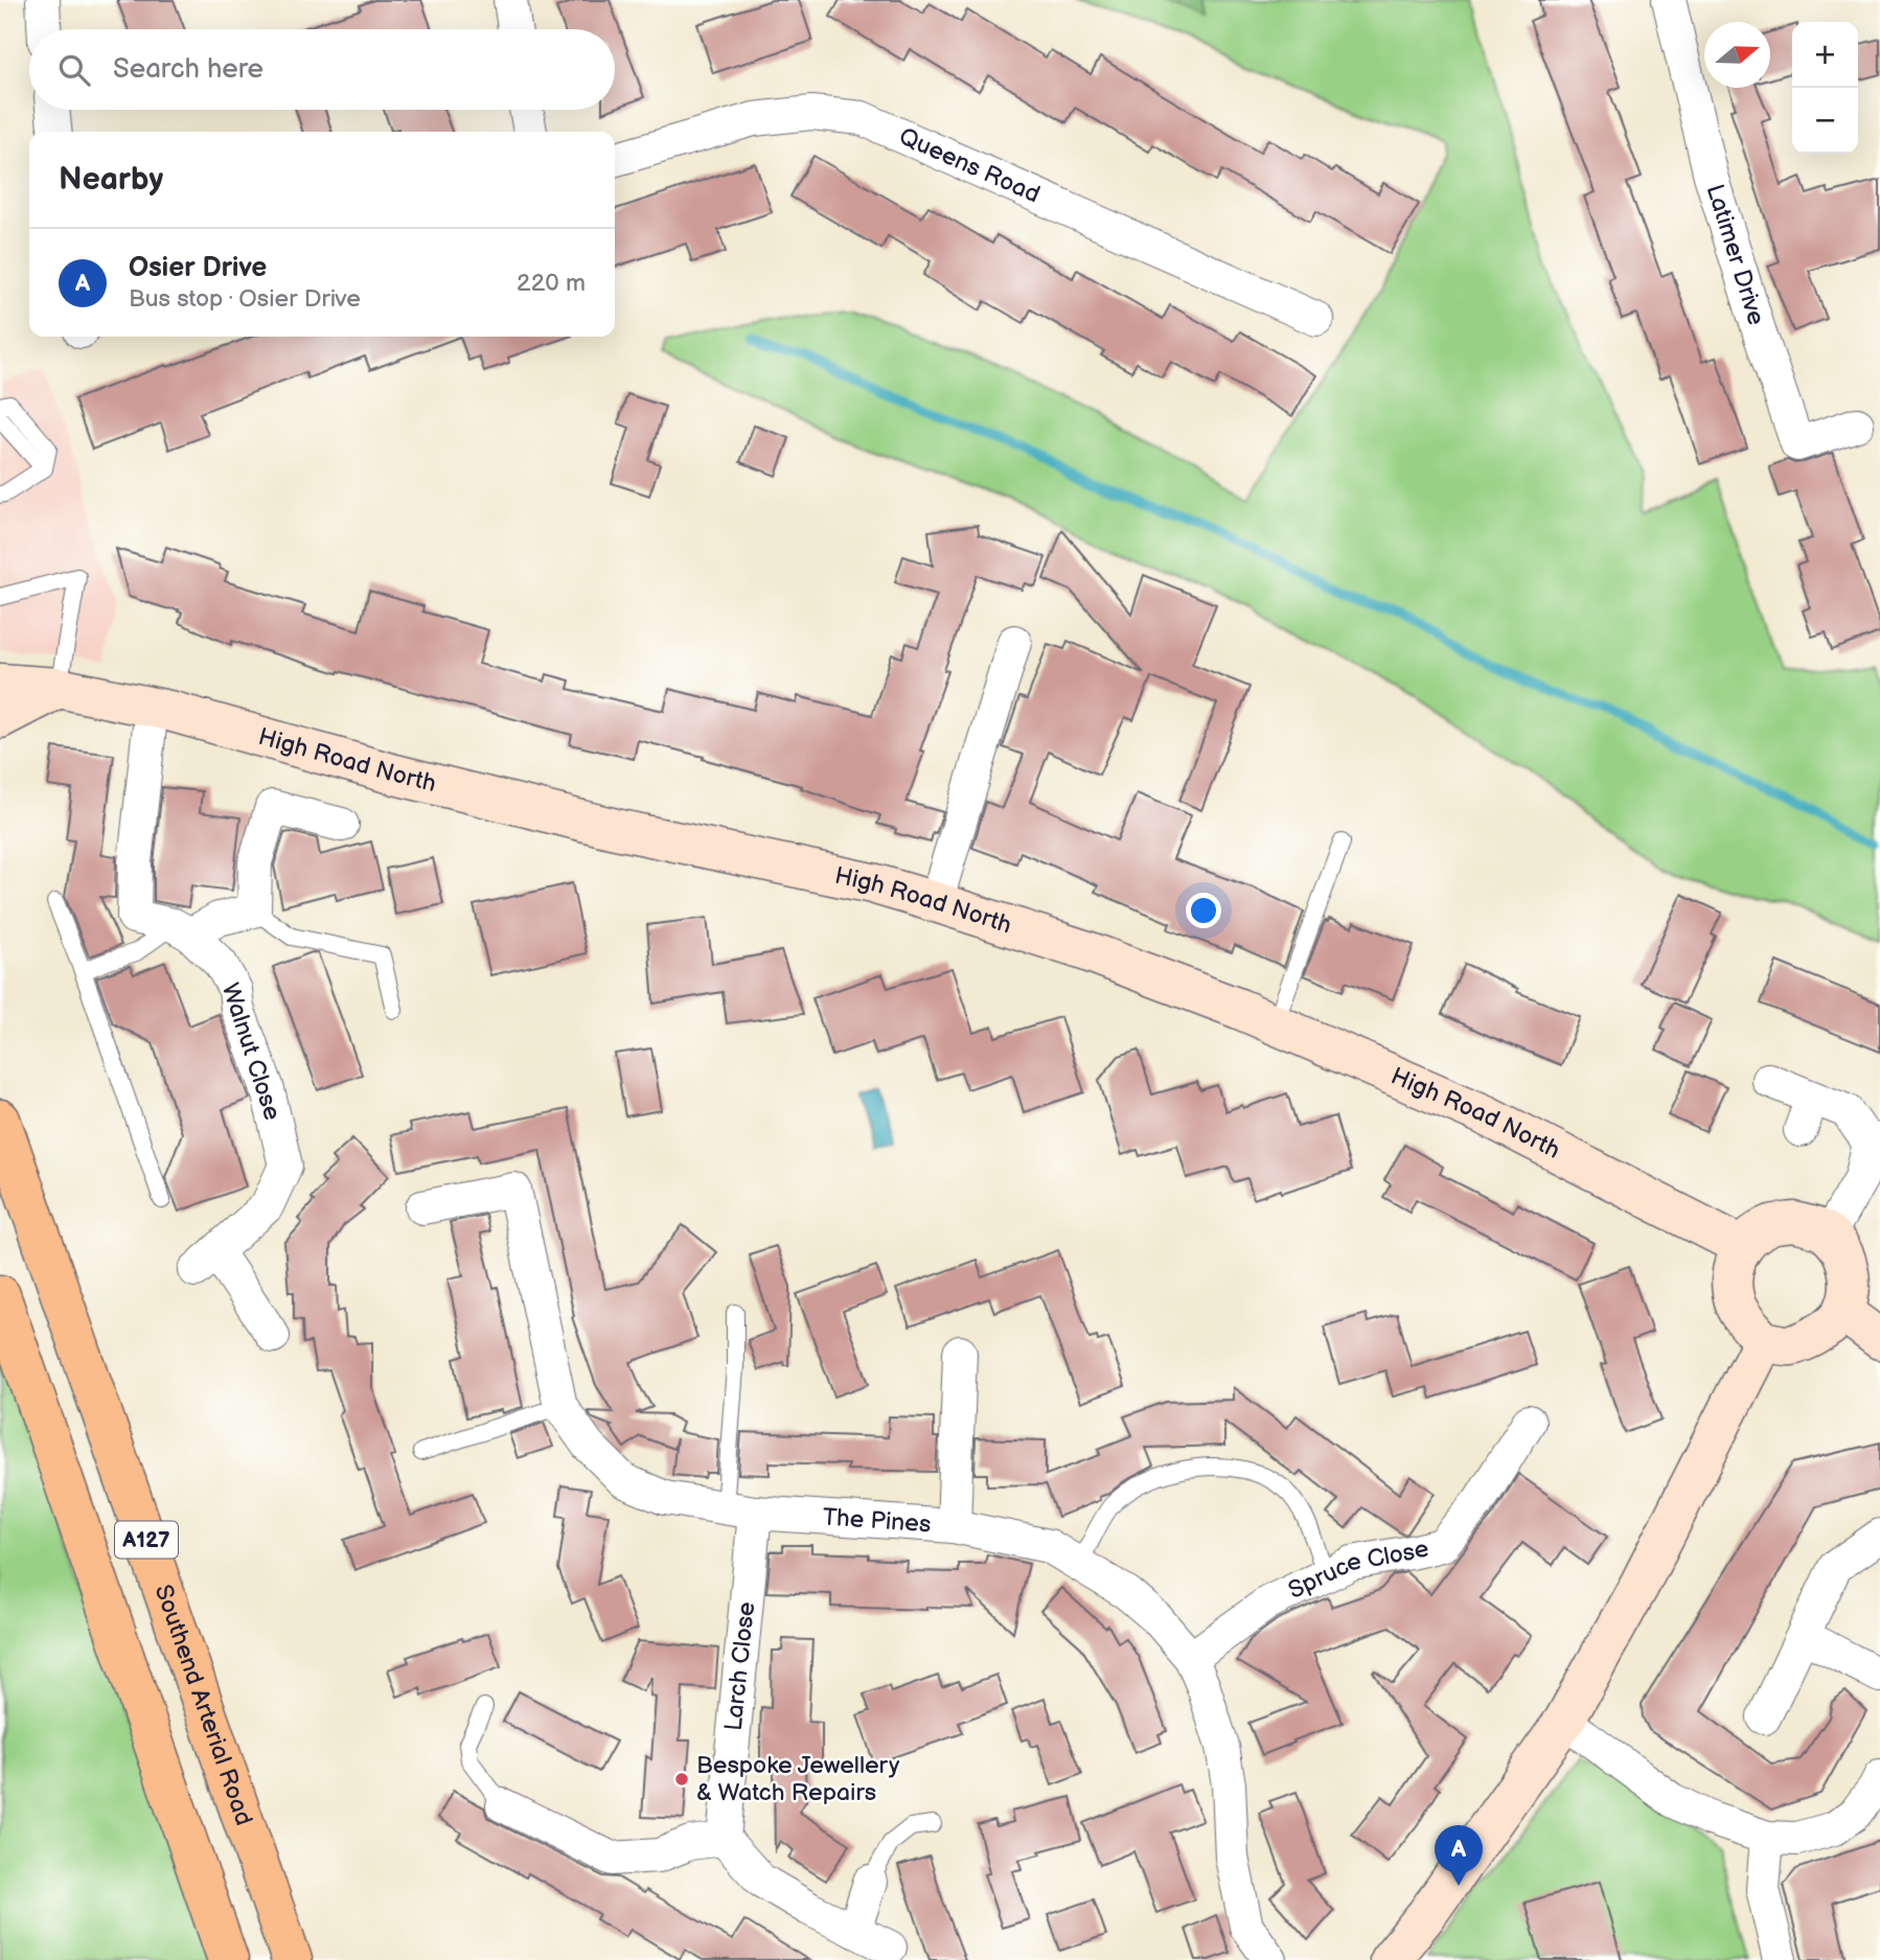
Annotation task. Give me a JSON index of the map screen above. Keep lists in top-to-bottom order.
{
  "streets": {
    "highway": ["A127", "Southend Arterial Road"],
    "street": [
      "Queens Road",
      "Latimer Drive",
      "High Road North",
      "Walnut Close",
      "The Pines",
      "Spruce Close",
      "Larch Close"
    ]
  },
  "crossings": [
    ["The Pines", "Spruce Close"],
    ["The Pines", "Larch Close"]
  ],
  "places": ["Bespoke Jewellery & Watch Repairs"],
  "north": "right",
  "page": {
    "map_buttons": ["+", "−"],
    "search": "Search here",
    "heading": "Nearby",
    "list": [
      {
        "mark": "A",
        "name": "Osier Drive",
        "note": "Bus stop · Osier Drive",
        "value": "220 m"
      }
    ],
    "pins": "A"
  }
}
